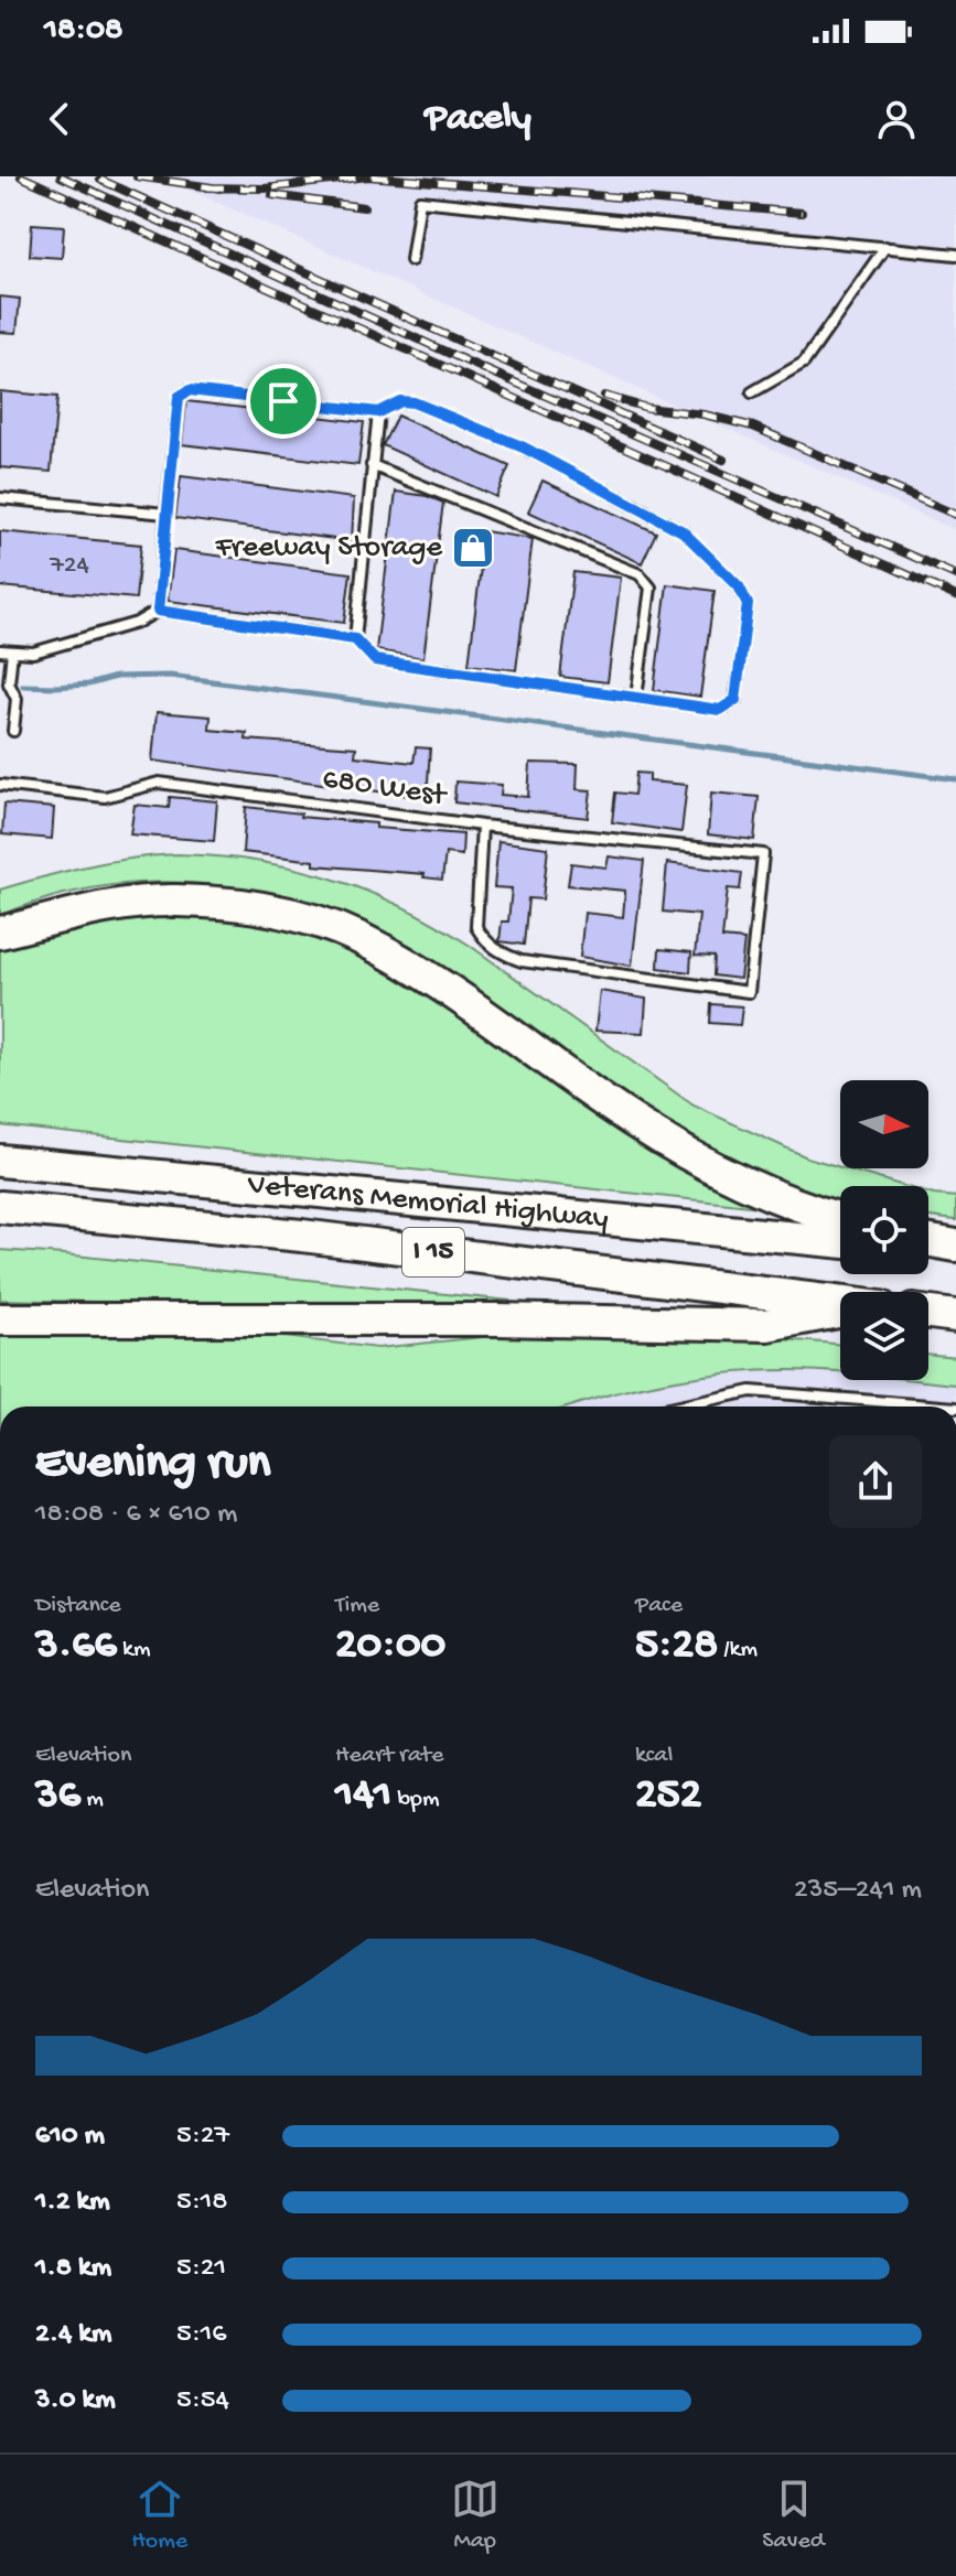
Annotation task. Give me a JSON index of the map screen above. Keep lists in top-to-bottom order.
{
  "streets": {
    "highway": ["Veterans Memorial Highway", "I 15"],
    "lane": ["680 West"]
  },
  "places": {
    "shop": ["Freeway Storage"]
  },
  "house_numbers": ["724"],
  "north": "right",
  "page": {
    "status": "18:08",
    "header": "Pacely",
    "heading": ["Evening run", "18:08 · 6 × 610 m"],
    "stats": [
      ["Distance", "3.66 km"],
      ["Time", "20:00"],
      ["Pace", "5:28 /km"],
      ["Elevation", "36 m"],
      ["Heart rate", "141 bpm"],
      ["kcal", "252"]
    ],
    "chart": ["Elevation", "235–241 m"],
    "list": [
      {
        "name": "610 m",
        "note": "5:27"
      },
      {
        "name": "1.2 km",
        "note": "5:18"
      },
      {
        "name": "1.8 km",
        "note": "5:21"
      },
      {
        "name": "2.4 km",
        "note": "5:16"
      },
      {
        "name": "3.0 km",
        "note": "5:54"
      }
    ],
    "tabs": ["Home", "Map", "Saved"]
  }
}
